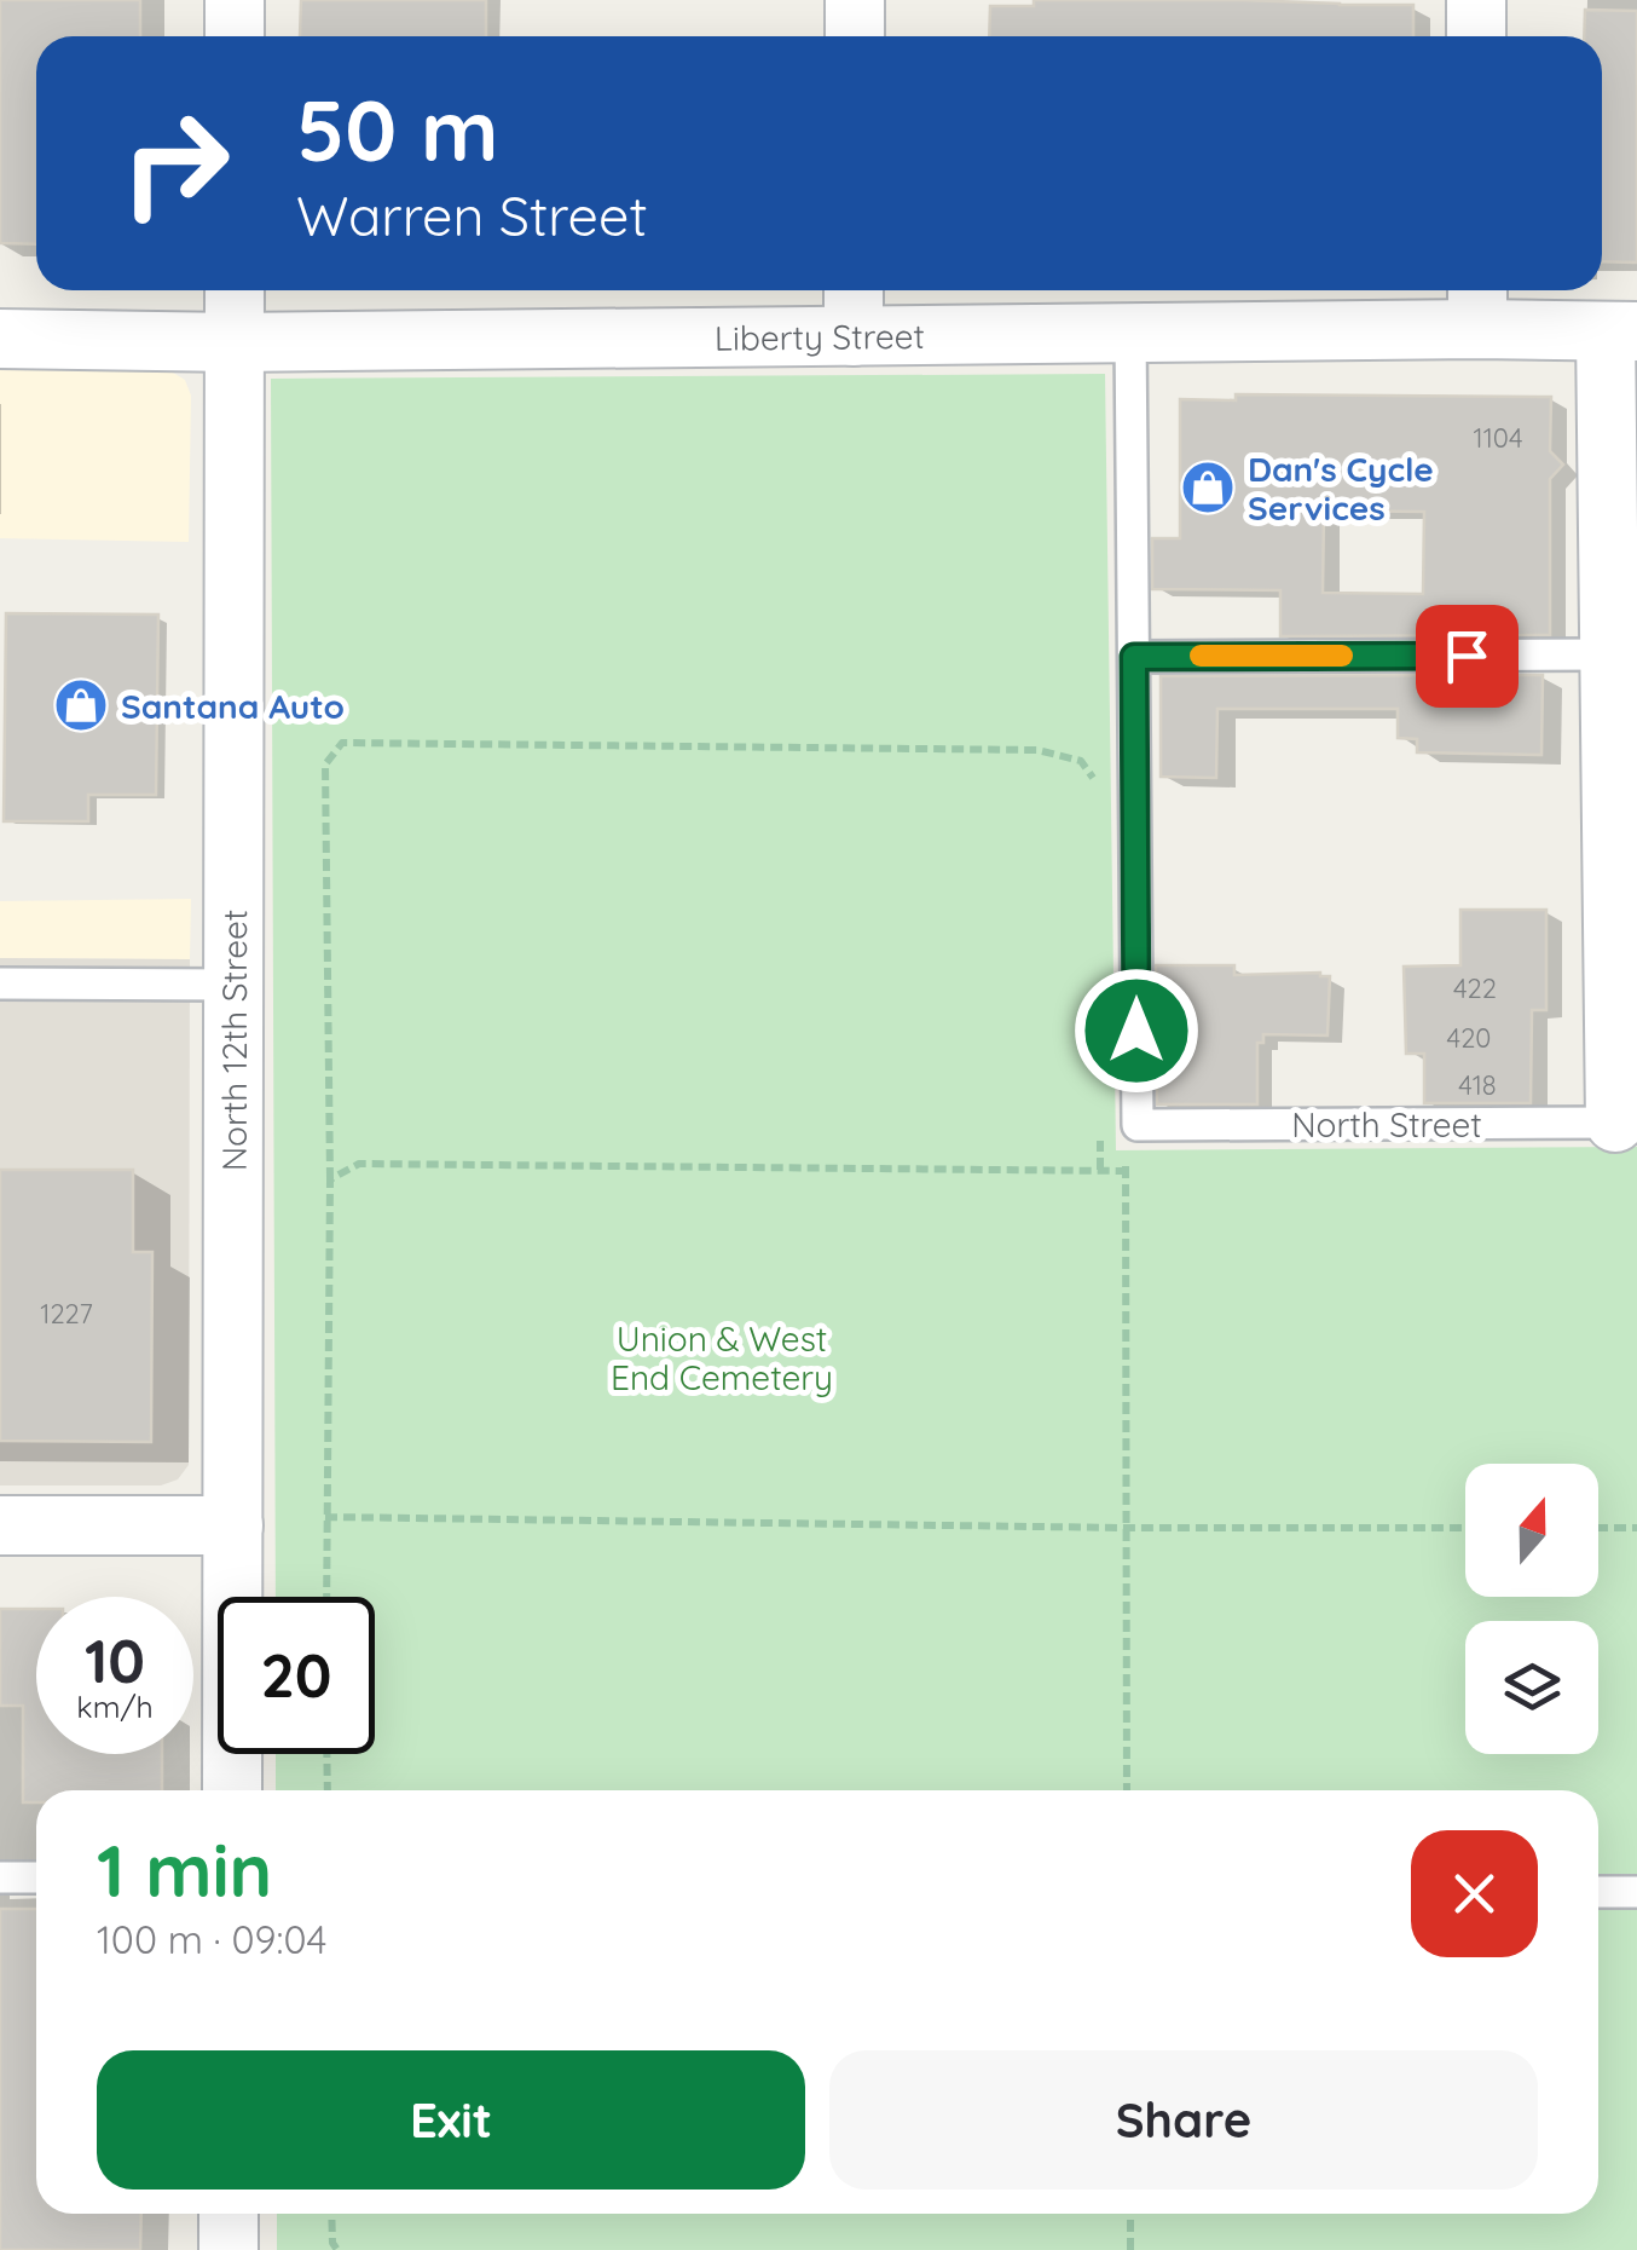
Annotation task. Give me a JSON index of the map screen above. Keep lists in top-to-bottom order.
{
  "streets": {
    "street": ["Liberty Street", "North 12th Street"],
    "lane": ["North Street"]
  },
  "crossings": [
    ["Liberty Street", "North 12th Street"]
  ],
  "parks": ["Union & West End Cemetery"],
  "places": {
    "shop": ["Dan's Cycle Services", "Santana Auto"]
  },
  "house_numbers": [
    "1104",
    "422",
    "420",
    "418",
    "1227"
  ],
  "north": "top",
  "page": {
    "turn": ["50 m", "Warren Street"],
    "speed": "10 km/h",
    "limit": "20",
    "heading": ["1 min", "100 m · 09:04"],
    "buttons": ["Exit", "Share"]
  }
}
